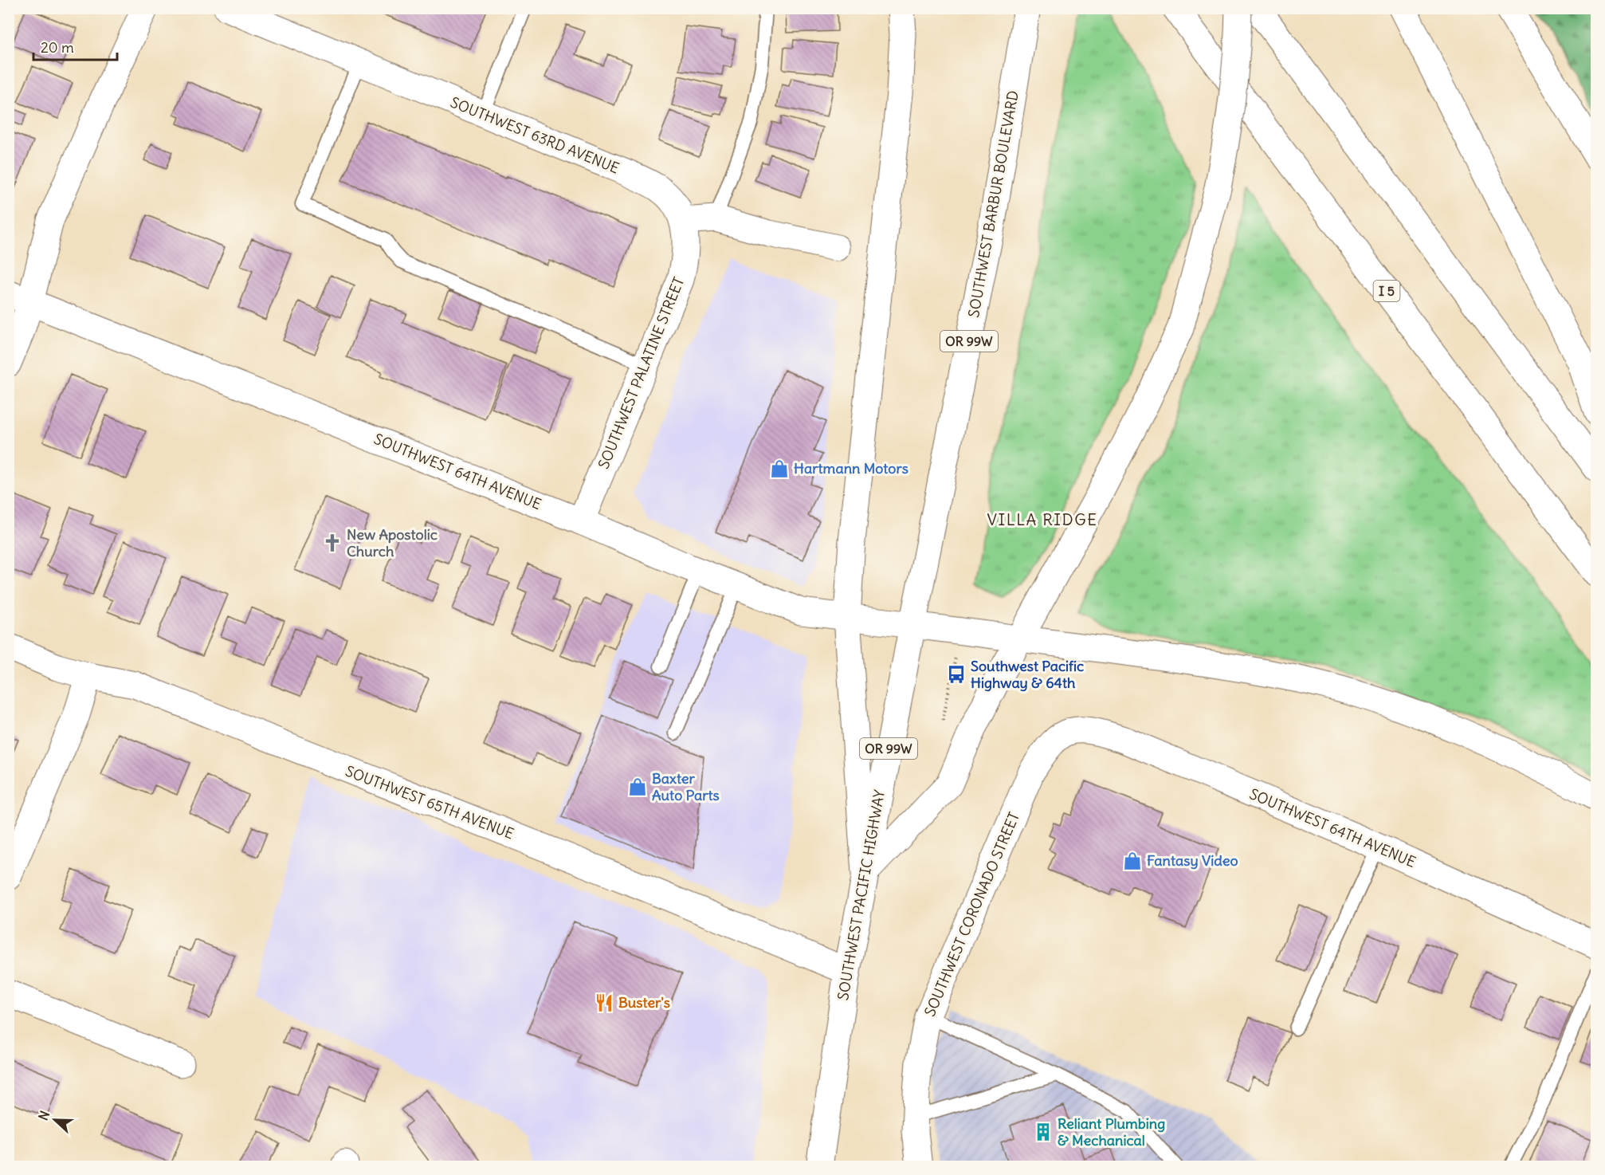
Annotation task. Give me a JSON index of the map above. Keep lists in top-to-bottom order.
{
  "streets": {
    "main road": [
      "SOUTHWEST 63RD AVENUE",
      "SOUTHWEST BARBUR BOULEVARD",
      "I 5",
      "OR 99W",
      "SOUTHWEST PALATINE STREET",
      "SOUTHWEST 64TH AVENUE",
      "SOUTHWEST 65TH AVENUE",
      "SOUTHWEST PACIFIC HIGHWAY",
      "SOUTHWEST CORONADO STREET"
    ]
  },
  "crossings": [
    ["SOUTHWEST 63RD AVENUE", "SOUTHWEST PALATINE STREET"],
    ["SOUTHWEST BARBUR BOULEVARD", "SOUTHWEST 64TH AVENUE"],
    ["SOUTHWEST BARBUR BOULEVARD", "SOUTHWEST PACIFIC HIGHWAY"],
    ["SOUTHWEST PALATINE STREET", "SOUTHWEST 64TH AVENUE"],
    ["SOUTHWEST 64TH AVENUE", "SOUTHWEST PACIFIC HIGHWAY"],
    ["SOUTHWEST 64TH AVENUE", "SOUTHWEST CORONADO STREET"],
    ["SOUTHWEST 65TH AVENUE", "SOUTHWEST PACIFIC HIGHWAY"]
  ],
  "districts": ["VILLA RIDGE"],
  "places": {
    "shop": ["Hartmann Motors", "Baxter Auto Parts", "Fantasy Video"],
    "church": ["New Apostolic Church"],
    "bus stop": ["Southwest Pacific Highway & 64th"],
    "restaurant": ["Buster's"],
    "building": ["Reliant Plumbing & Mechanical"]
  },
  "scale_bar": "20 m",
  "north": "left"
}
